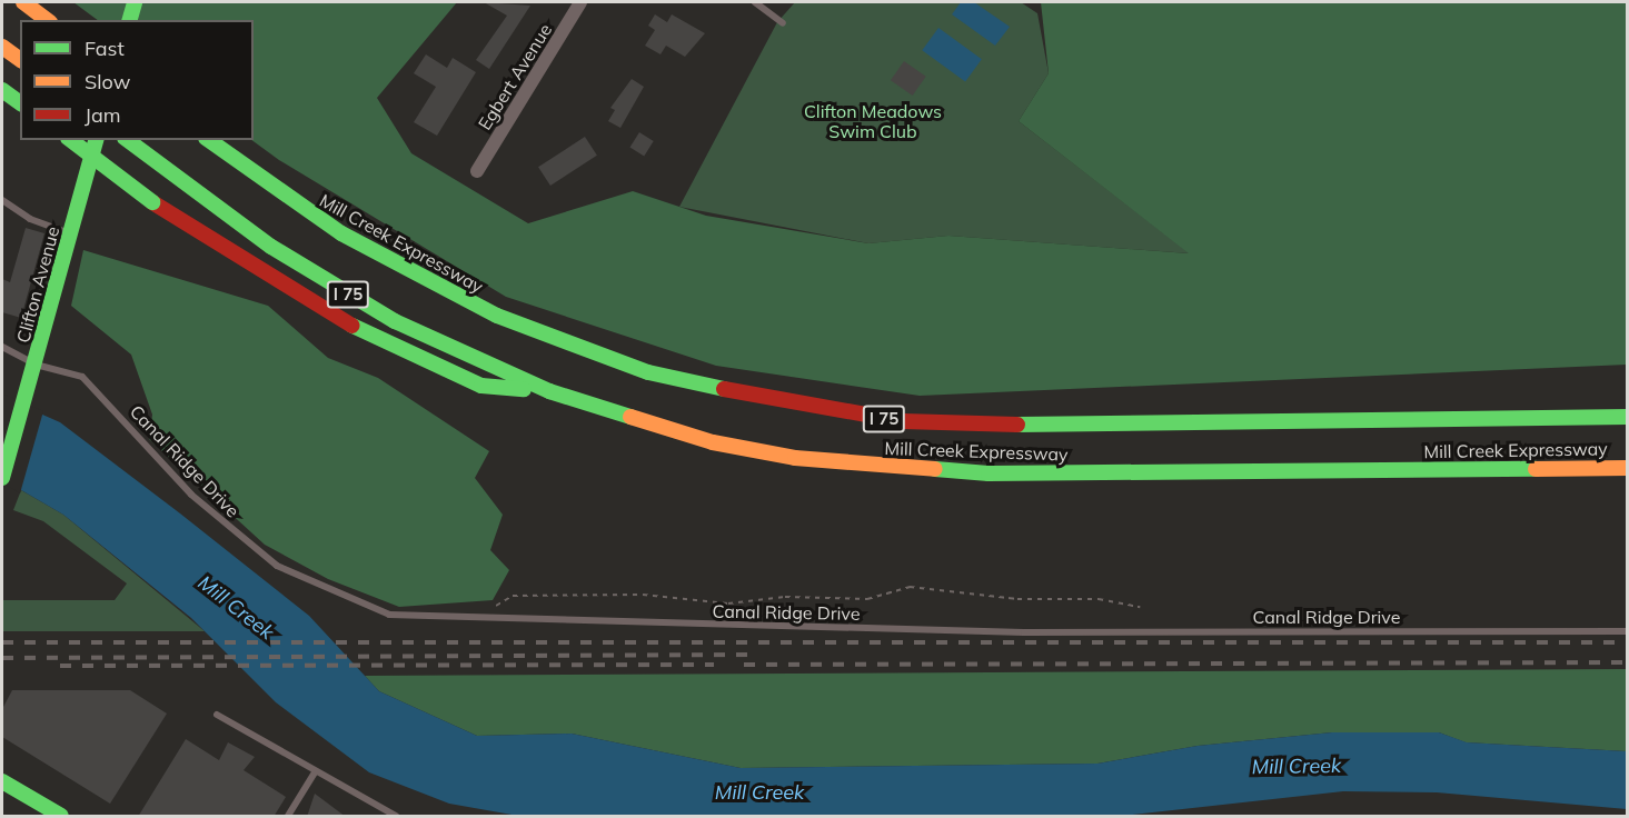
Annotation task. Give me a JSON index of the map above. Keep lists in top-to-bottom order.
{
  "streets": {
    "main road": ["Mill Creek Expressway", "Clifton Avenue", "I 75"],
    "street": ["Egbert Avenue"],
    "lane": ["Canal Ridge Drive"]
  },
  "crossings": [
    ["Clifton Avenue", "Canal Ridge Drive"]
  ],
  "water": ["Mill Creek"],
  "parks": ["Clifton Meadows Swim Club"],
  "legend": ["Fast", "Slow", "Jam"]
}
